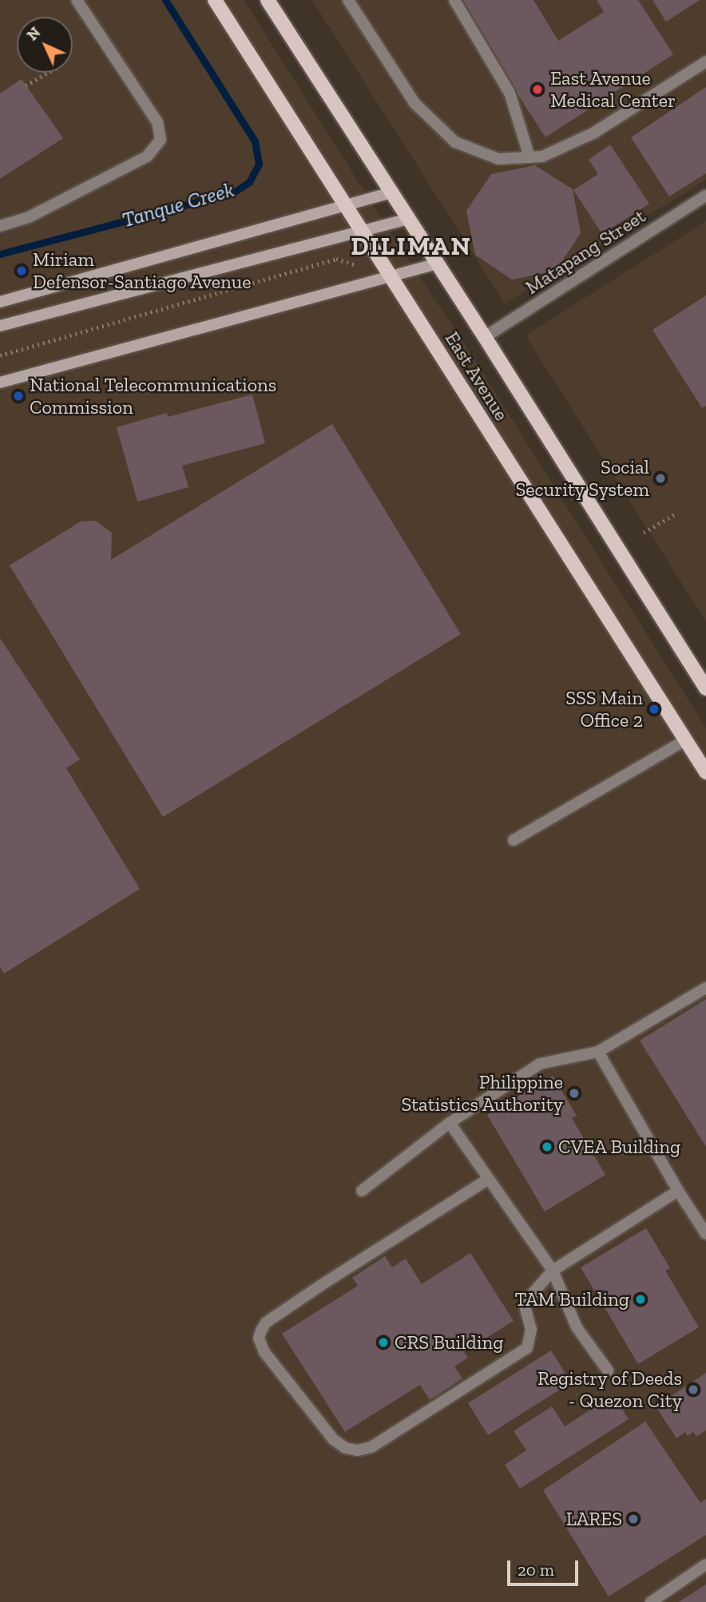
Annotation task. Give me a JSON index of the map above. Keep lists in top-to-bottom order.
{
  "streets": {
    "main road": ["East Avenue"],
    "street": ["Matapang Street"]
  },
  "crossings": [
    ["Matapang Street", "East Avenue"]
  ],
  "districts": ["DILIMAN"],
  "water": ["Tanque Creek"],
  "places": [
    "East Avenue Medical Center",
    "Miriam Defensor-Santiago Avenue",
    "National Telecommunications Commission",
    "Social Security System",
    "SSS Main Office 2",
    "Philippine Statistics Authority",
    "CVEA Building",
    "TAM Building",
    "CRS Building",
    "Registry of Deeds - Quezon City",
    "LARES"
  ],
  "scale_bar": "20 m",
  "north": "top left"
}
